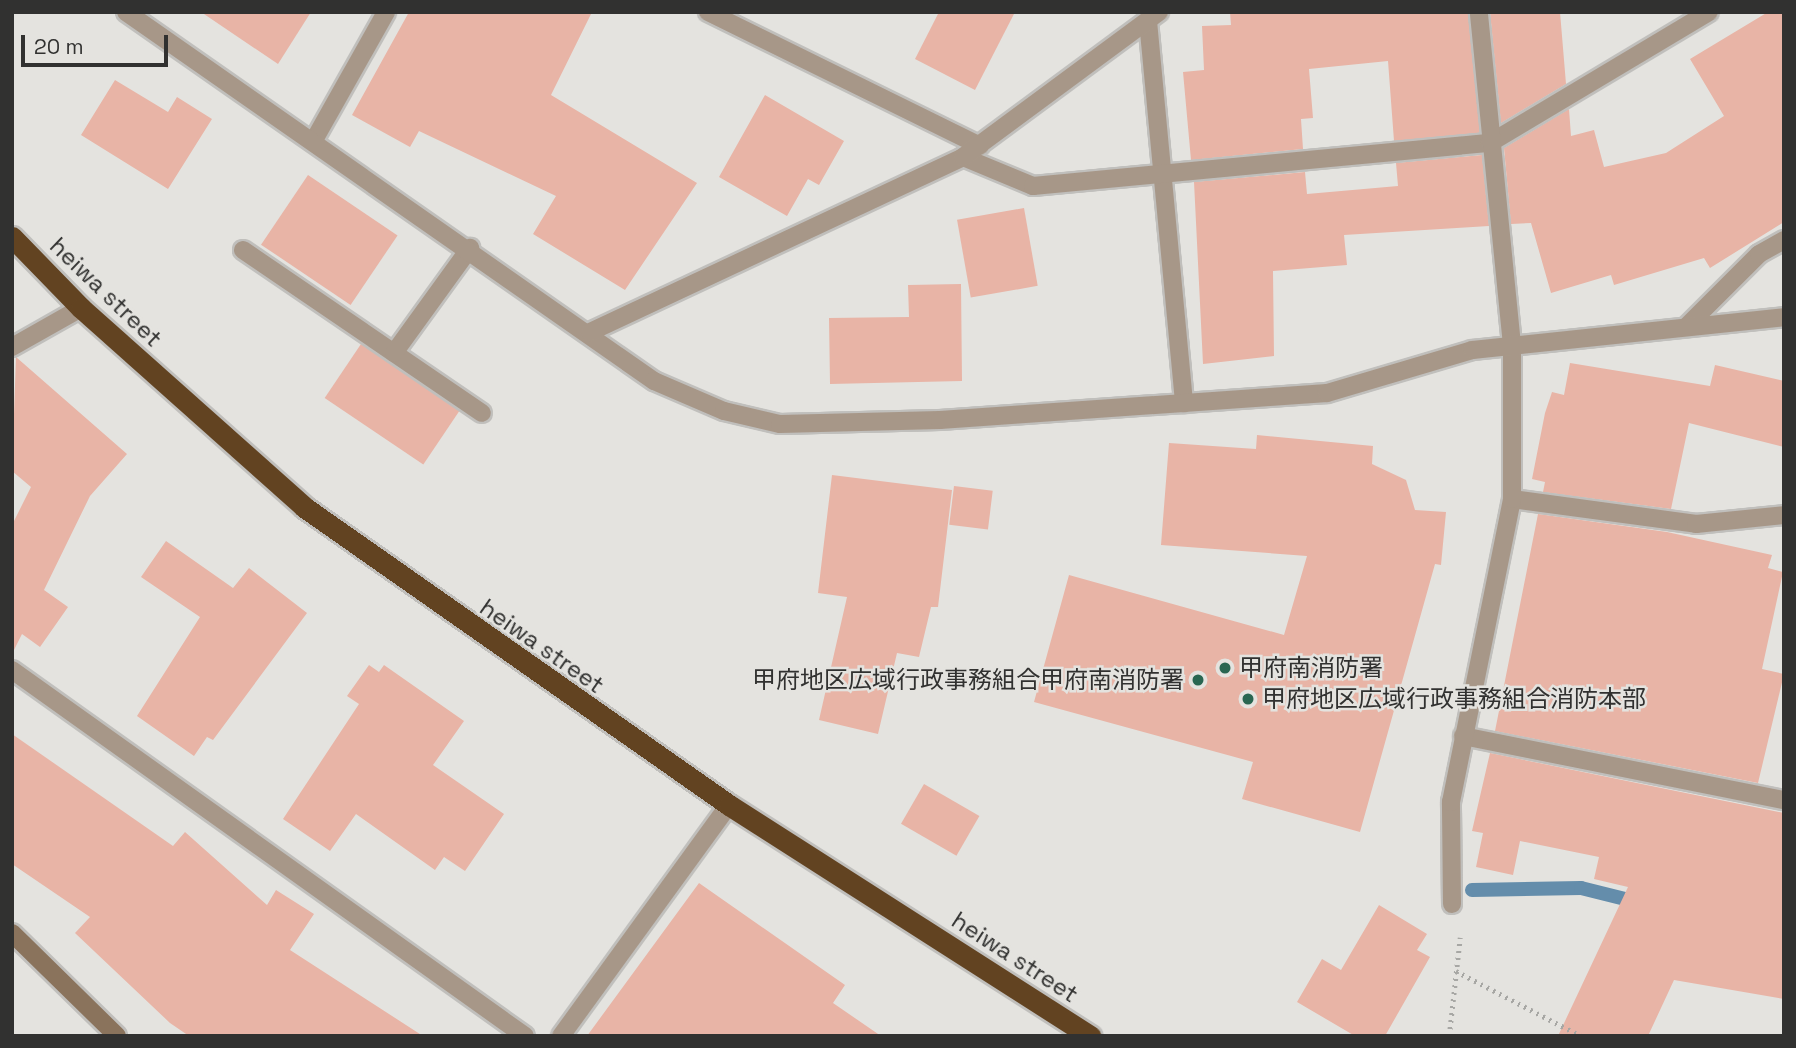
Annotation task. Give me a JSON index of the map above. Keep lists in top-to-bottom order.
{
  "streets": {
    "highway": ["heiwa street"]
  },
  "places": ["甲府南消防署", "甲府地区広域行政事務組合甲府南消防署", "甲府地区広域行政事務組合消防本部"],
  "scale_bar": "20 m"
}
